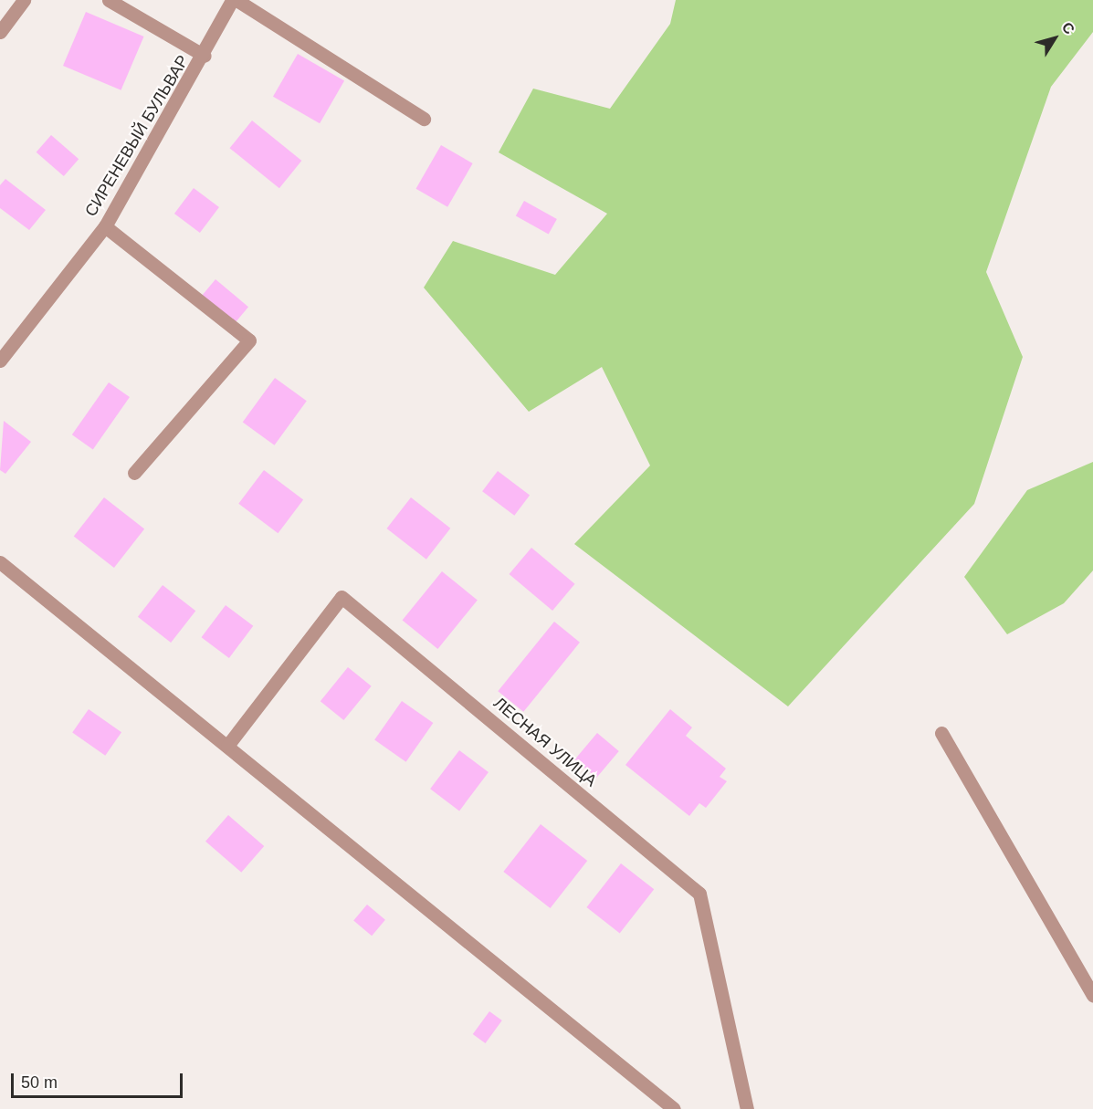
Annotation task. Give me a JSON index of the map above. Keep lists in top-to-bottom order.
{
  "streets": {
    "street": ["СИРЕНЕВЫЙ БУЛЬВАР", "ЛЕСНАЯ УЛИЦА"]
  },
  "scale_bar": "50 m",
  "north": "top right"
}
